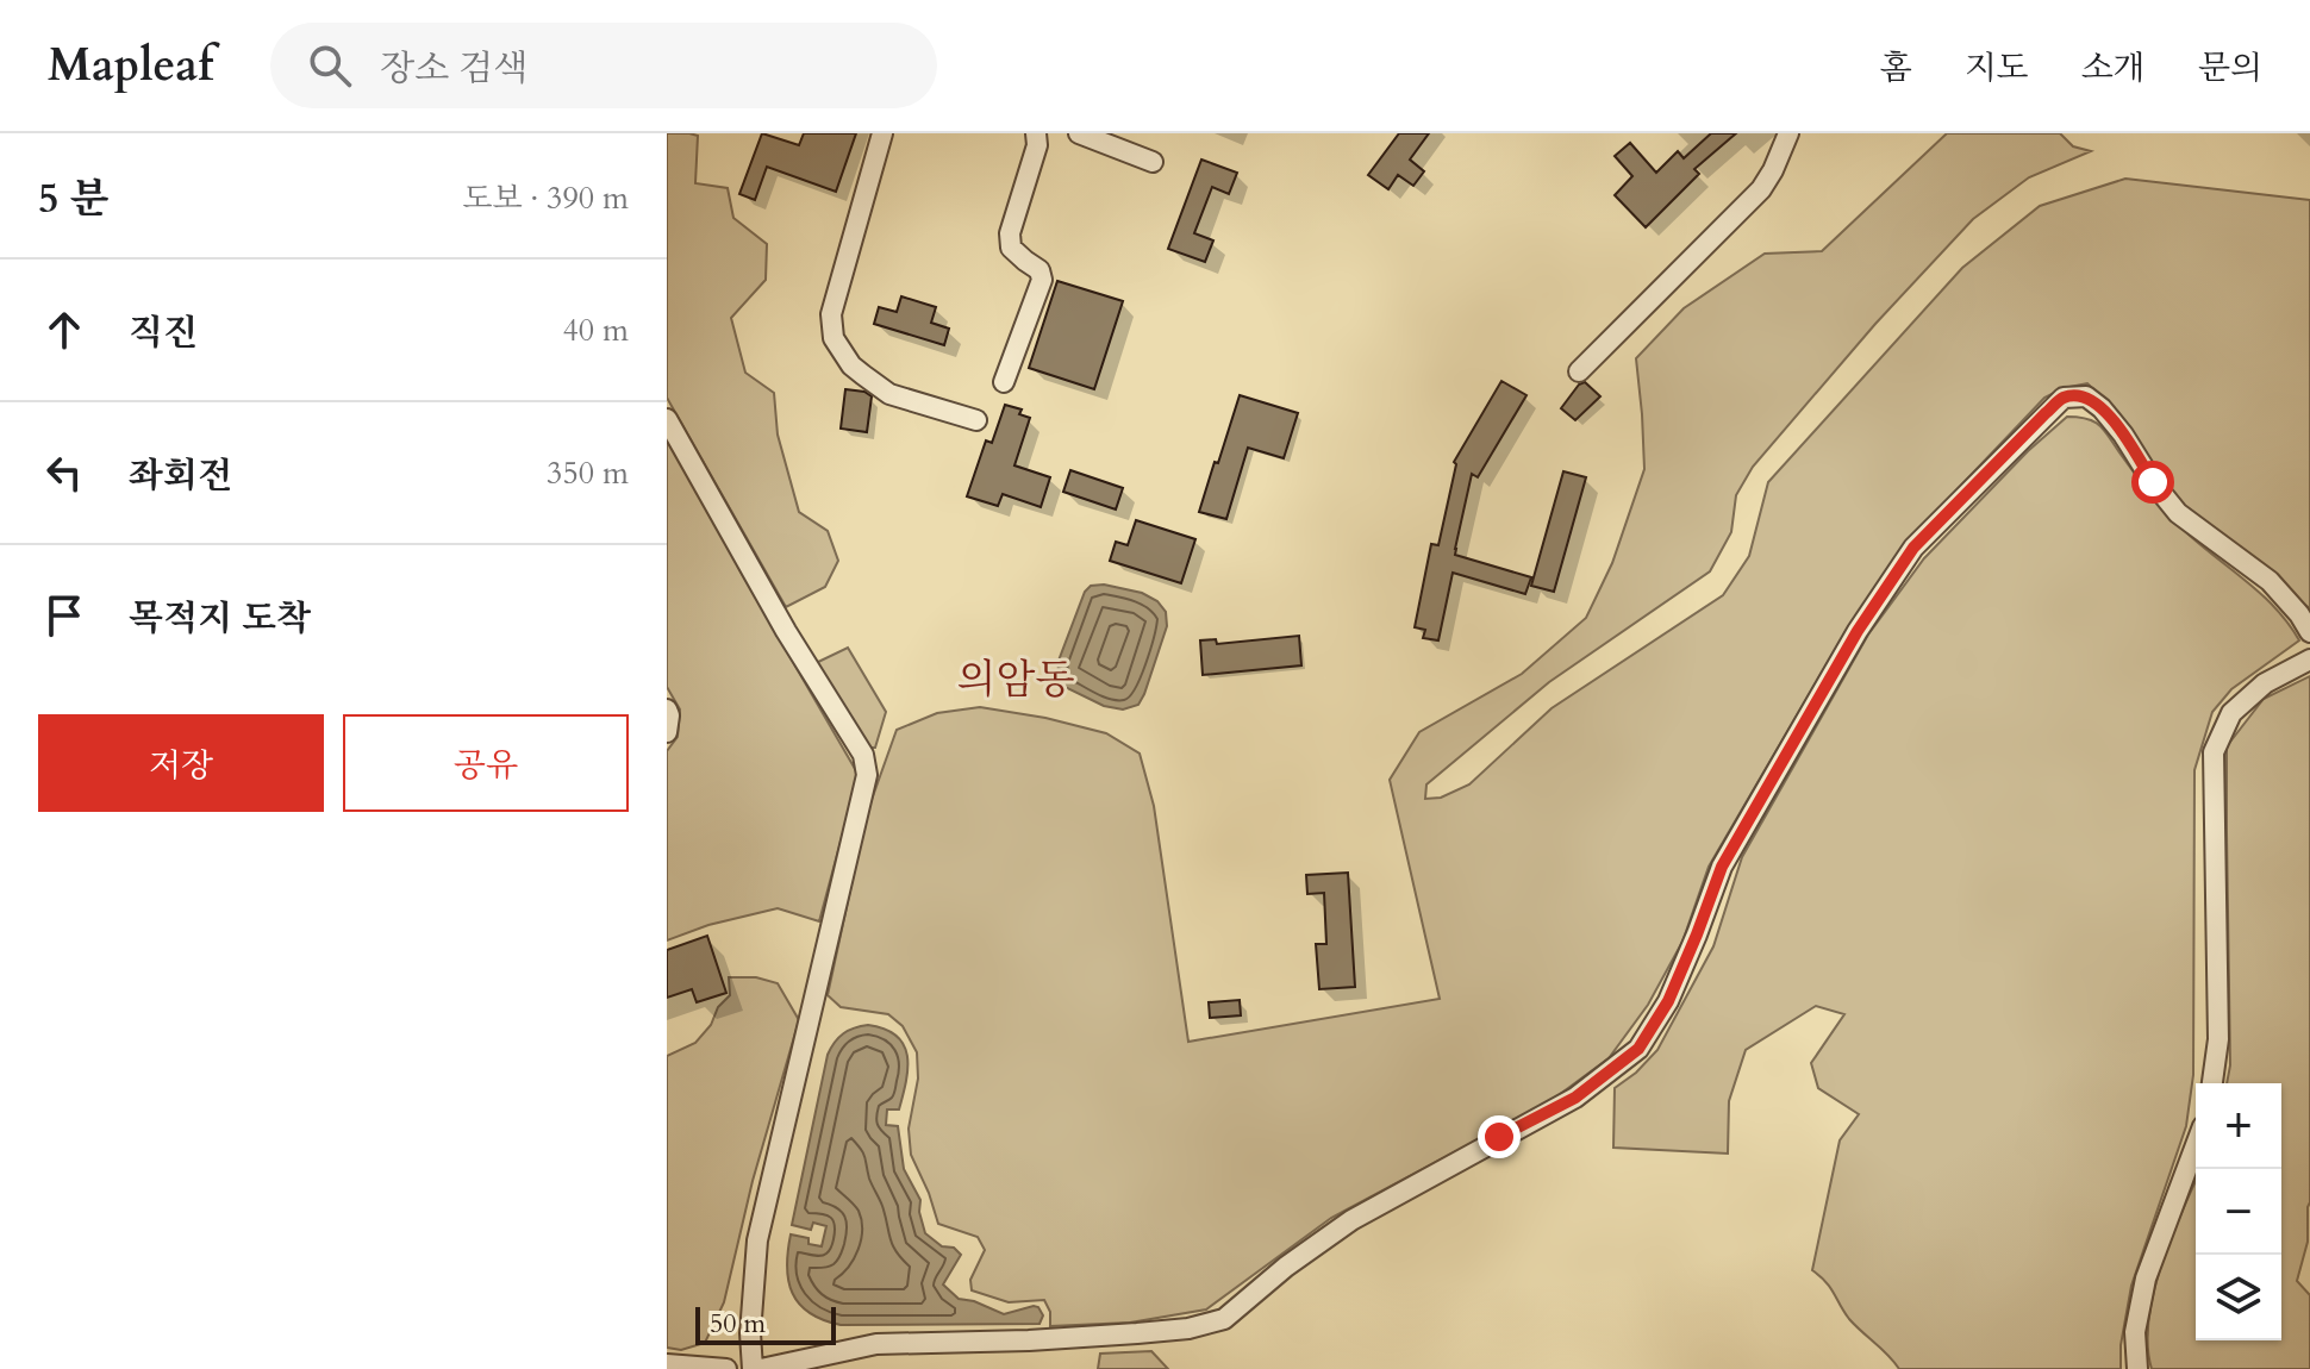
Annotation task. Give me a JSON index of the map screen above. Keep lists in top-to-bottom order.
{
  "districts": ["의암동"],
  "scale_bar": "50 m",
  "page": {
    "header": "Mapleaf",
    "search": "장소 검색",
    "nav": [
      "홈",
      "지도",
      "소개",
      "문의"
    ],
    "heading": ["5 분", "도보 · 390 m"],
    "list": [
      ["직진", "40 m"],
      ["좌회전", "350 m"],
      "목적지 도착"
    ],
    "buttons": ["저장", "공유"],
    "map_buttons": ["+", "−"],
    "scale": "50 m"
  }
}
